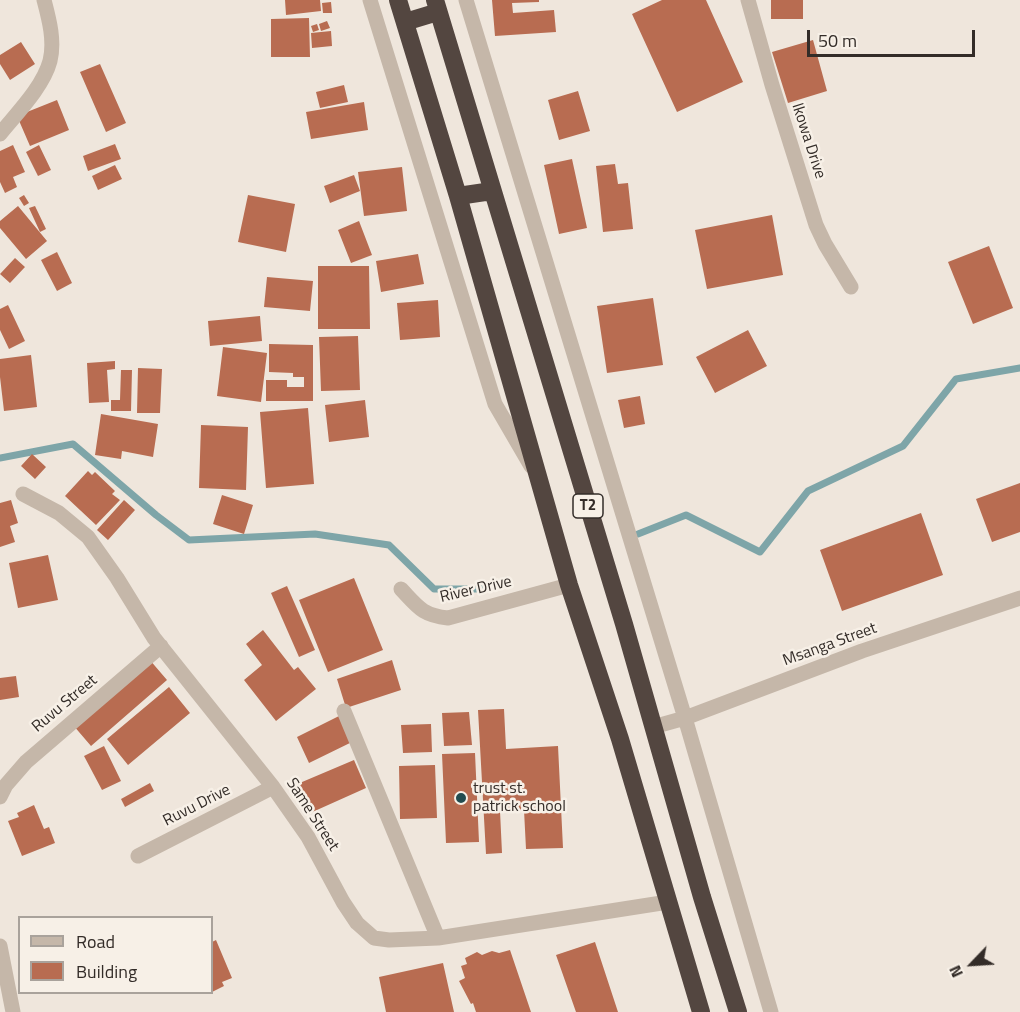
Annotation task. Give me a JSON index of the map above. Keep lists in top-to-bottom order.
{
  "streets": {
    "highway": ["T2"],
    "street": [
      "Ikowa Drive",
      "River Drive",
      "Msanga Street",
      "Ruvu Street",
      "Ruvu Drive",
      "Same Street"
    ]
  },
  "crossings": [
    ["T2", "River Drive"],
    ["T2", "Msanga Street"],
    ["T2", "Same Street"],
    ["Ruvu Street", "Same Street"],
    ["Ruvu Drive", "Same Street"]
  ],
  "places": ["trust st. patrick school"],
  "legend": ["Road", "Building"],
  "scale_bar": "50 m",
  "north": "bottom left"
}
